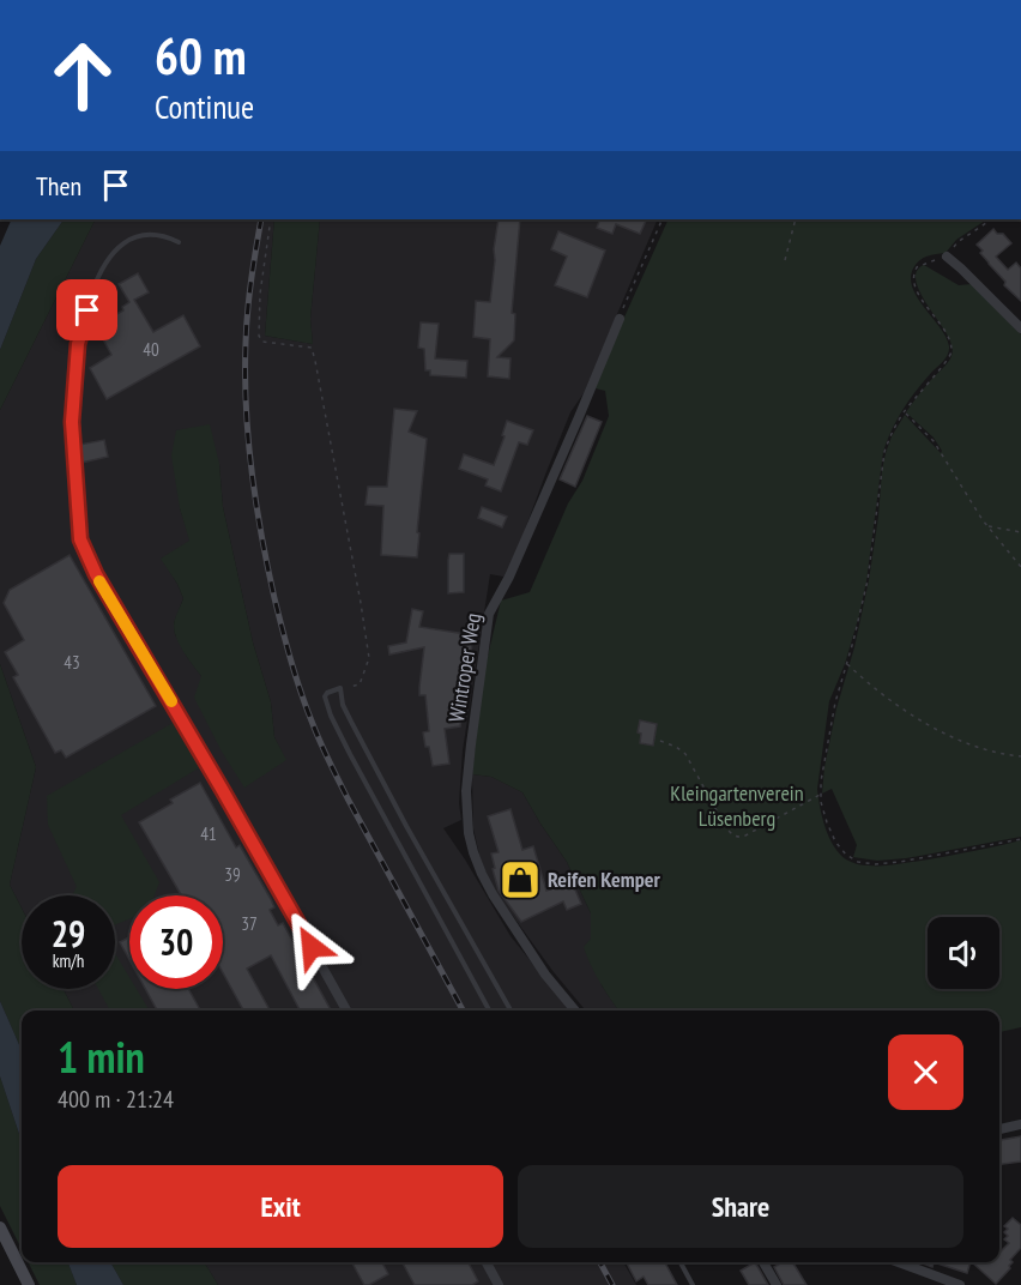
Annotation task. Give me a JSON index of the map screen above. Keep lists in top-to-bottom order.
{
  "streets": {
    "street": ["Wintroper Weg"]
  },
  "parks": ["Kleingartenverein Lüsenberg"],
  "places": {
    "shop": ["Reifen Kemper"]
  },
  "house_numbers": [
    "40",
    "43",
    "41",
    "39",
    "37"
  ],
  "page": {
    "turn": ["60 m", "Continue"],
    "then": "Then",
    "speed": "29 km/h",
    "limit": "30",
    "heading": ["1 min", "400 m · 21:24"],
    "buttons": ["Exit", "Share"]
  }
}
